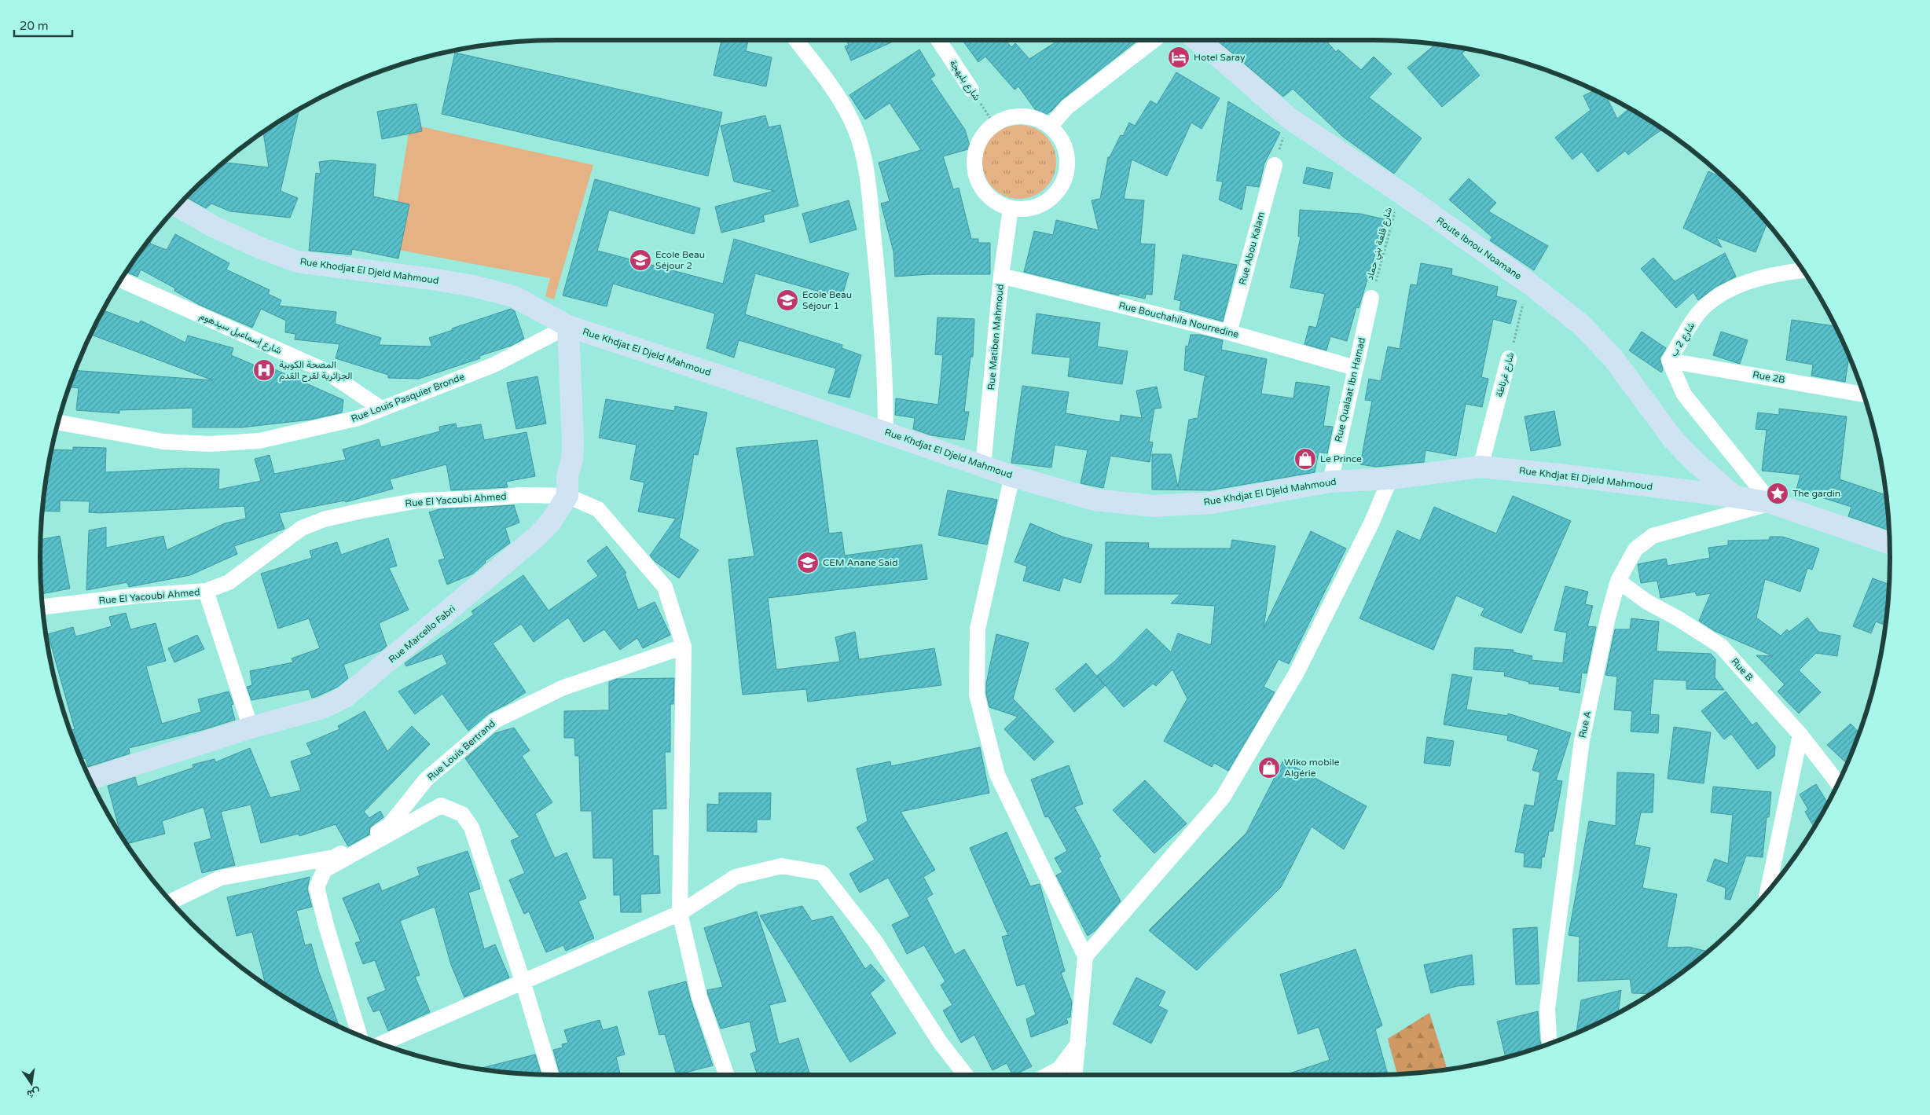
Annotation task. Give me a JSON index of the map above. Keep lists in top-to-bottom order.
{
  "streets": {
    "street": [
      "شارع بلبهجة",
      "Rue Abou Kalam",
      "Route Ibnou Noamane",
      "Rue Khodjat El Djeld Mahmoud",
      "Rue Bouchahila Nourredine",
      "شارع إسماعيل سيدهوم",
      "Rue Matiben Mahmoud",
      "شارع 2 ب",
      "Rue Khdjat El Djeld Mahmoud",
      "شارع غرناطة",
      "Rue 2B",
      "Rue Qualaat Ibn Hamad",
      "Rue Louis Pasquier Bronde",
      "Rue El Yacoubi Ahmed",
      "Rue Marcello Fabri",
      "Rue B",
      "Rue A",
      "Rue Louis Bertrand"
    ],
    "path": ["شارع قلعة بني حماد"]
  },
  "crossings": [
    ["شارع بلبهجة", "Rue Matiben Mahmoud"],
    ["شارع قلعة بني حماد", "Route Ibnou Noamane"],
    ["شارع قلعة بني حماد", "Rue Qualaat Ibn Hamad"],
    ["Rue Abou Kalam", "Rue Bouchahila Nourredine"],
    ["Route Ibnou Noamane", "Rue Khdjat El Djeld Mahmoud"],
    ["Route Ibnou Noamane", "شارع غرناطة"],
    ["Rue Khodjat El Djeld Mahmoud", "Rue Khdjat El Djeld Mahmoud"],
    ["Rue Khodjat El Djeld Mahmoud", "Rue Louis Pasquier Bronde"],
    ["Rue Bouchahila Nourredine", "Rue Matiben Mahmoud"],
    ["Rue Bouchahila Nourredine", "Rue Qualaat Ibn Hamad"],
    ["شارع إسماعيل سيدهوم", "Rue Louis Pasquier Bronde"],
    ["Rue Matiben Mahmoud", "Rue Khdjat El Djeld Mahmoud"],
    ["شارع 2 ب", "Rue Khdjat El Djeld Mahmoud"],
    ["شارع 2 ب", "Rue 2B"],
    ["شارع 2 ب", "Rue A"],
    ["Rue Khdjat El Djeld Mahmoud", "شارع غرناطة"],
    ["Rue Khdjat El Djeld Mahmoud", "Rue Qualaat Ibn Hamad"],
    ["Rue Khdjat El Djeld Mahmoud", "Rue Louis Pasquier Bronde"],
    ["Rue Khdjat El Djeld Mahmoud", "Rue A"],
    ["Rue El Yacoubi Ahmed", "Rue Marcello Fabri"],
    ["Rue B", "Rue A"]
  ],
  "places": {
    "hotel": ["Hotel Saray"],
    "school or university": ["Ecole Beau Séjour 2", "Ecole Beau Séjour 1", "CEM Anane Said"],
    "hospital": ["المصحة الكوبية الجزائرية لقرح القدم"],
    "shop": ["Le Prince", "Wiko mobile Algérie"],
    "place": ["The gardin"]
  },
  "scale_bar": "20 m",
  "north": "bottom"
}
